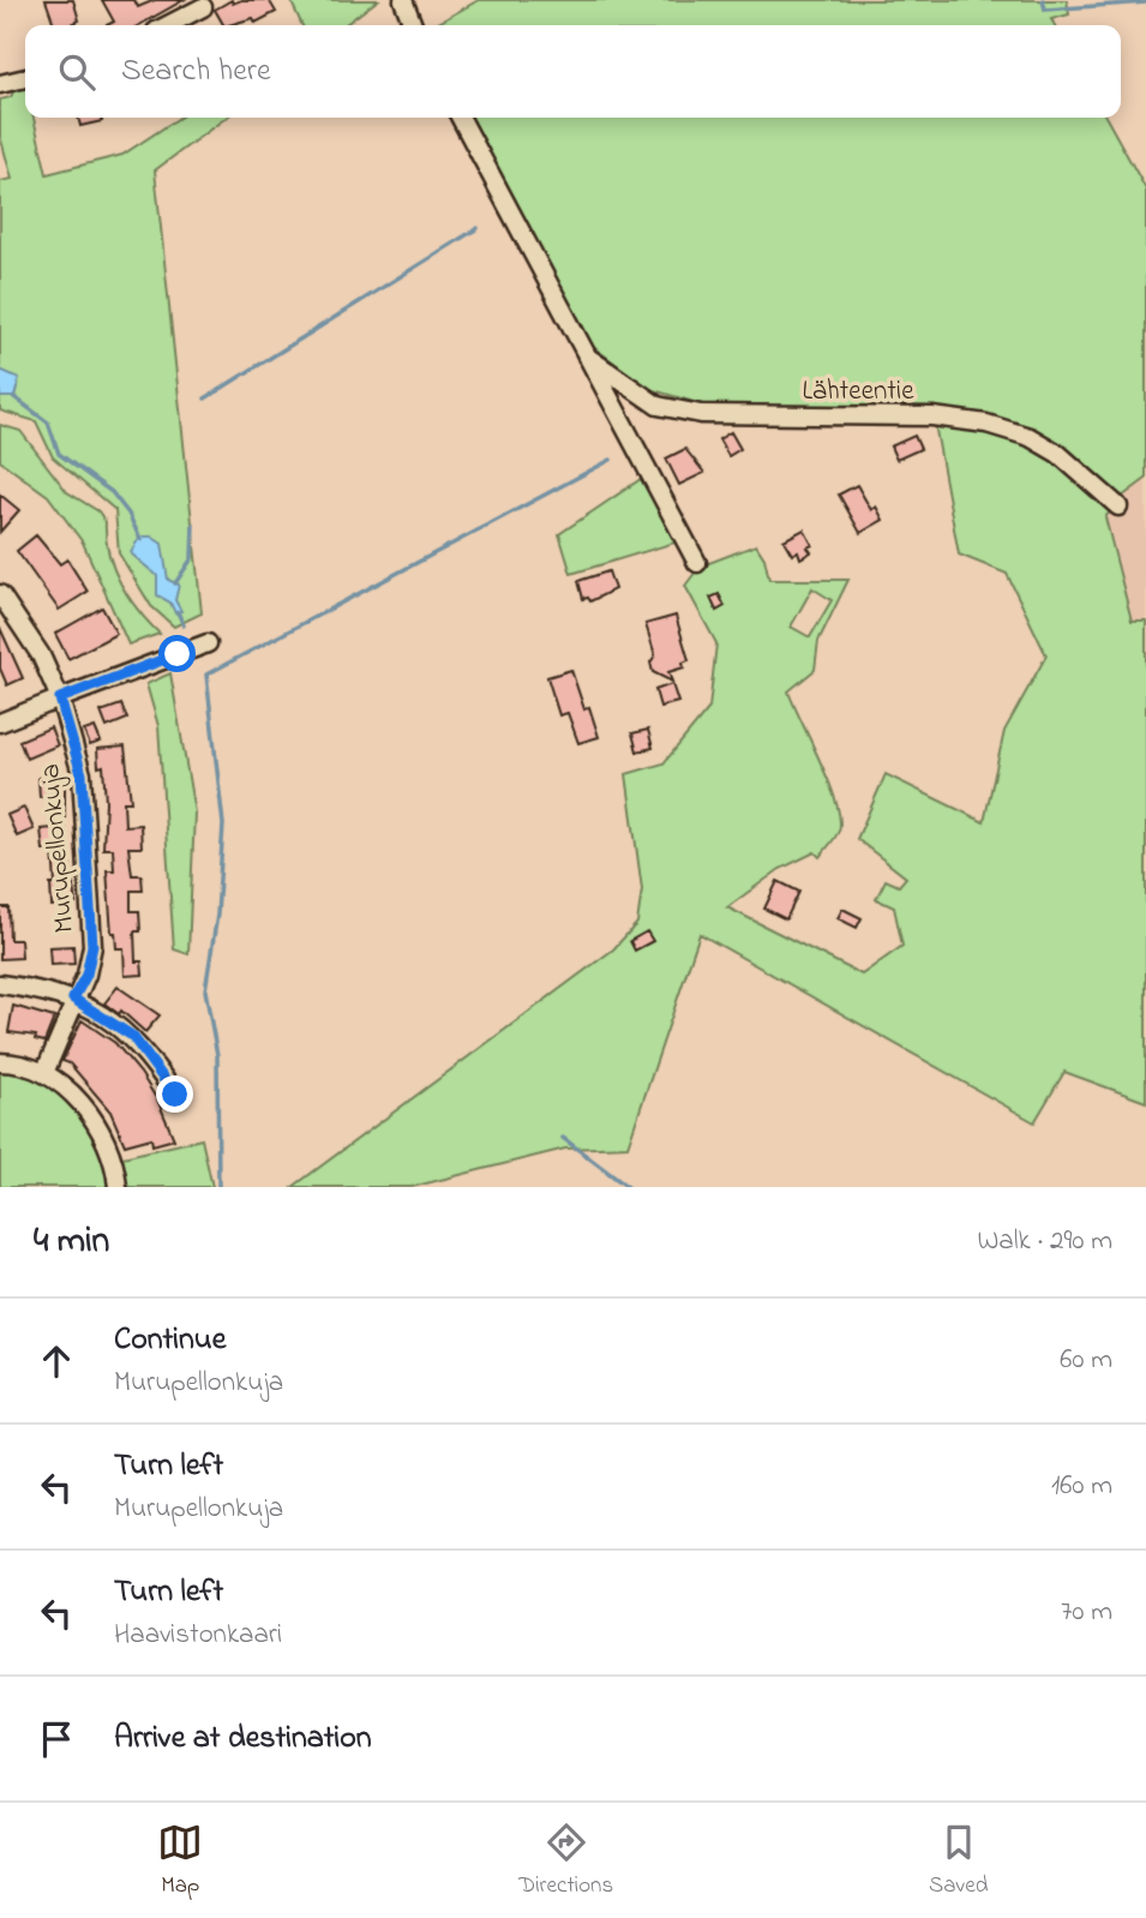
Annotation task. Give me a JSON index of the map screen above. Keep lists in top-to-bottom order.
{
  "streets": {
    "street": ["Lähteentie", "Murupellonkuja"]
  },
  "page": {
    "search": "Search here",
    "heading": ["4 min", "Walk · 290 m"],
    "list": [
      ["Continue", "Murupellonkuja", "60 m"],
      ["Turn left", "Murupellonkuja", "160 m"],
      ["Turn left", "Haavistonkaari", "70 m"],
      "Arrive at destination"
    ],
    "nav": ["Map", "Directions", "Saved"]
  }
}
